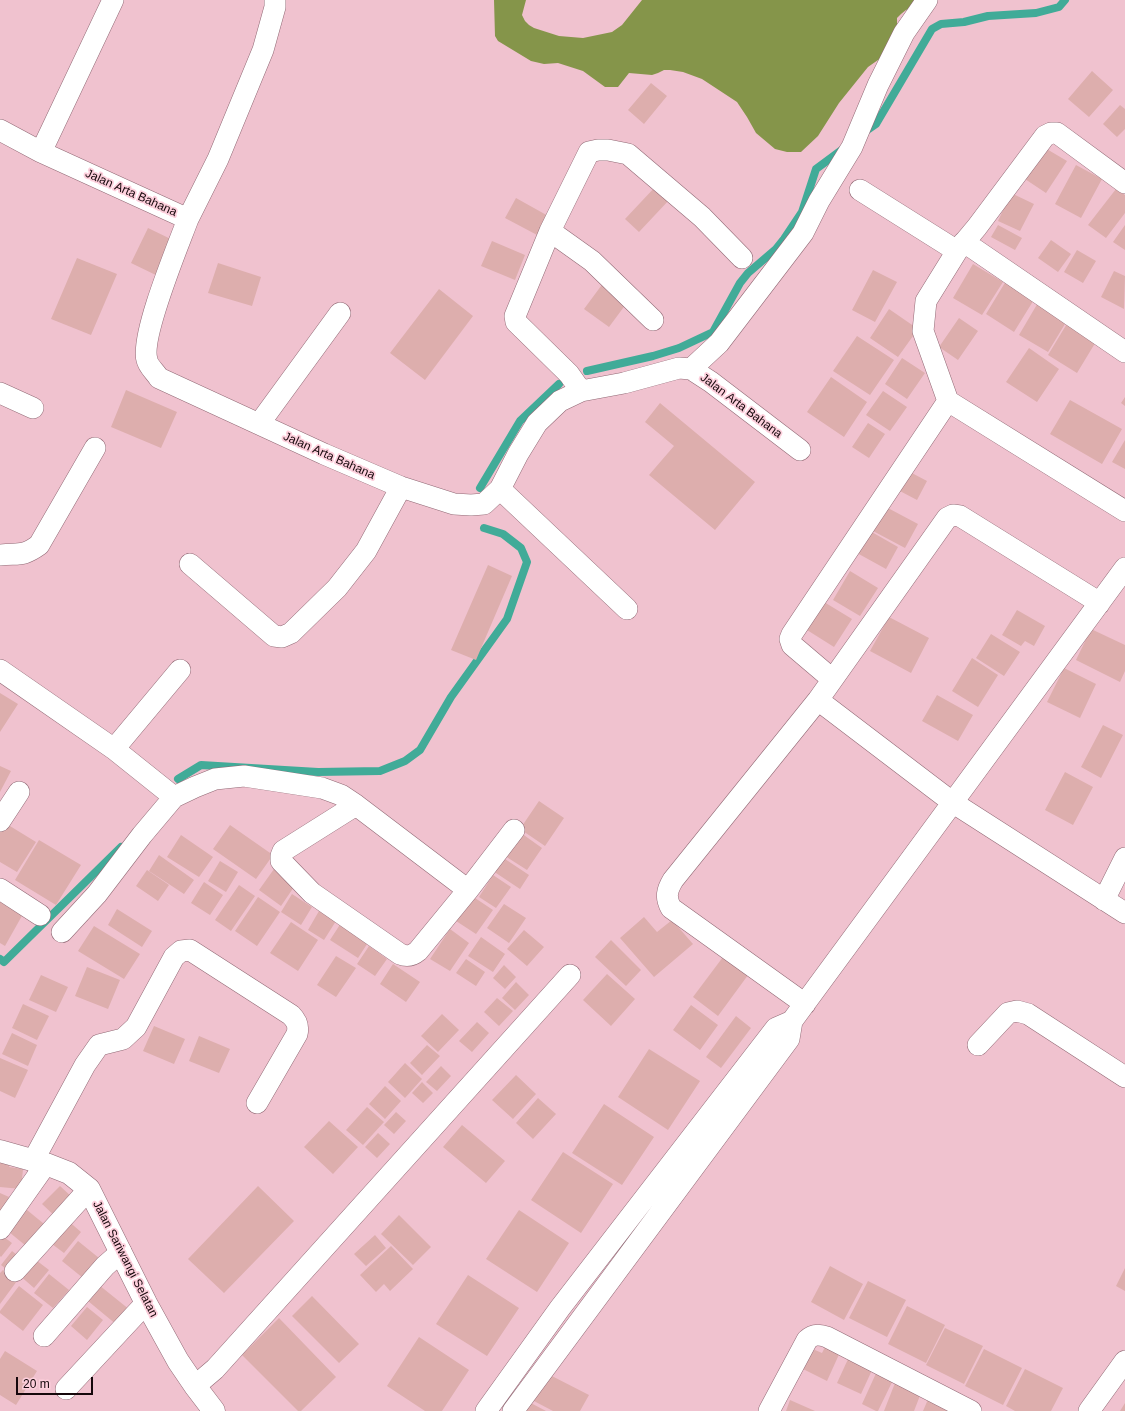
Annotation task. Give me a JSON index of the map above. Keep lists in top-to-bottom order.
{
  "streets": {
    "street": ["Jalan Arta Bahana", "Jalan Sariwangi Selatan"]
  },
  "scale_bar": "20 m"
}
